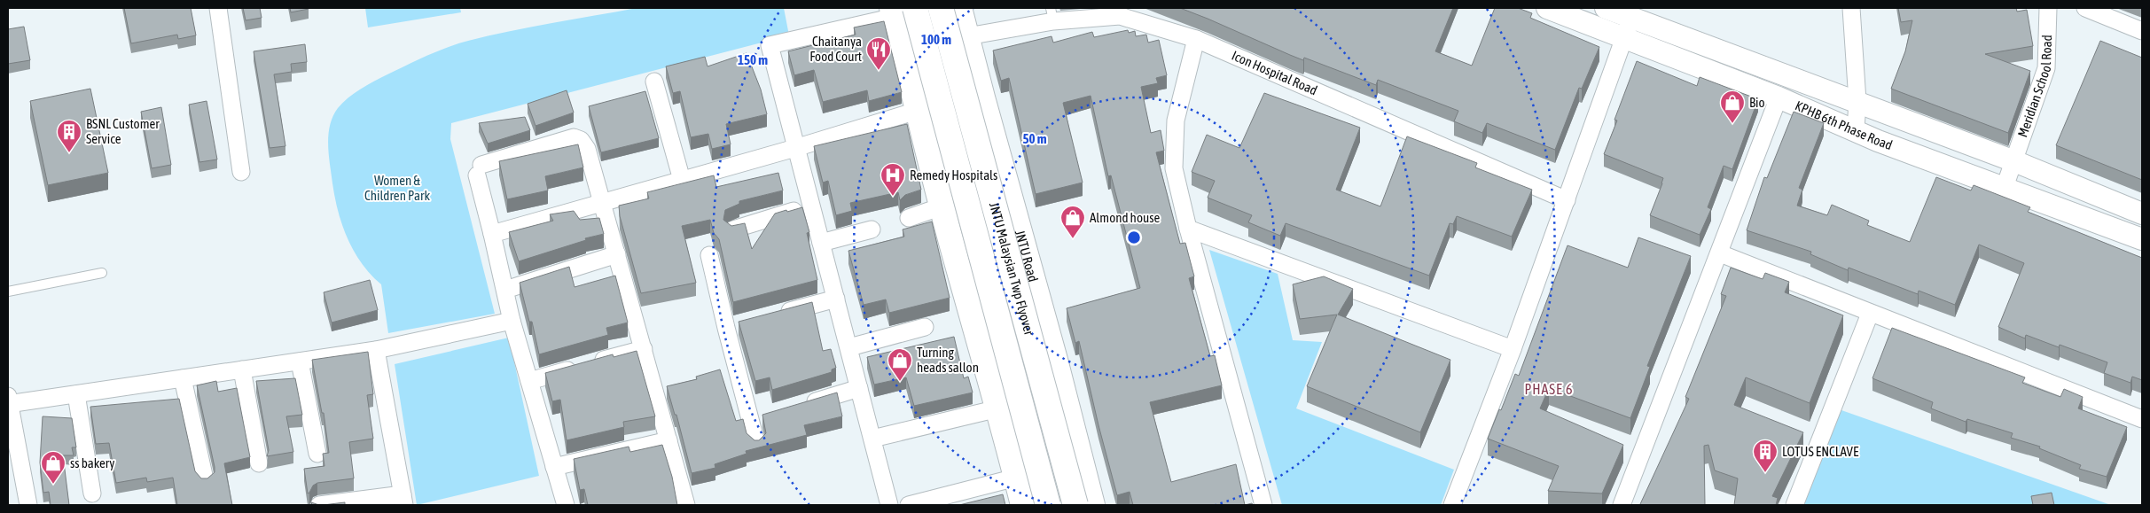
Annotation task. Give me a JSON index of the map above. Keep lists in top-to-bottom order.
{
  "streets": {
    "main road": ["JNTU Road", "JNTU Malaysian Twp Flyover"],
    "street": ["Icon Hospital Road", "Meridian School Road", "KPHB 6th Phase Road"]
  },
  "crossings": [
    ["Icon Hospital Road", "JNTU Road"],
    ["Meridian School Road", "KPHB 6th Phase Road"]
  ],
  "districts": ["PHASE 6"],
  "parks": ["Women & Children Park"],
  "places": {
    "restaurant": ["Chaitanya Food Court"],
    "shop": [
      "Bio",
      "Almond house",
      "Turning heads sallon",
      "ss bakery"
    ],
    "building": ["BSNL Customer Service", "LOTUS ENCLAVE"],
    "hospital": ["Remedy Hospitals"]
  },
  "rings": ["100 m", "150 m", "50 m"]
}
